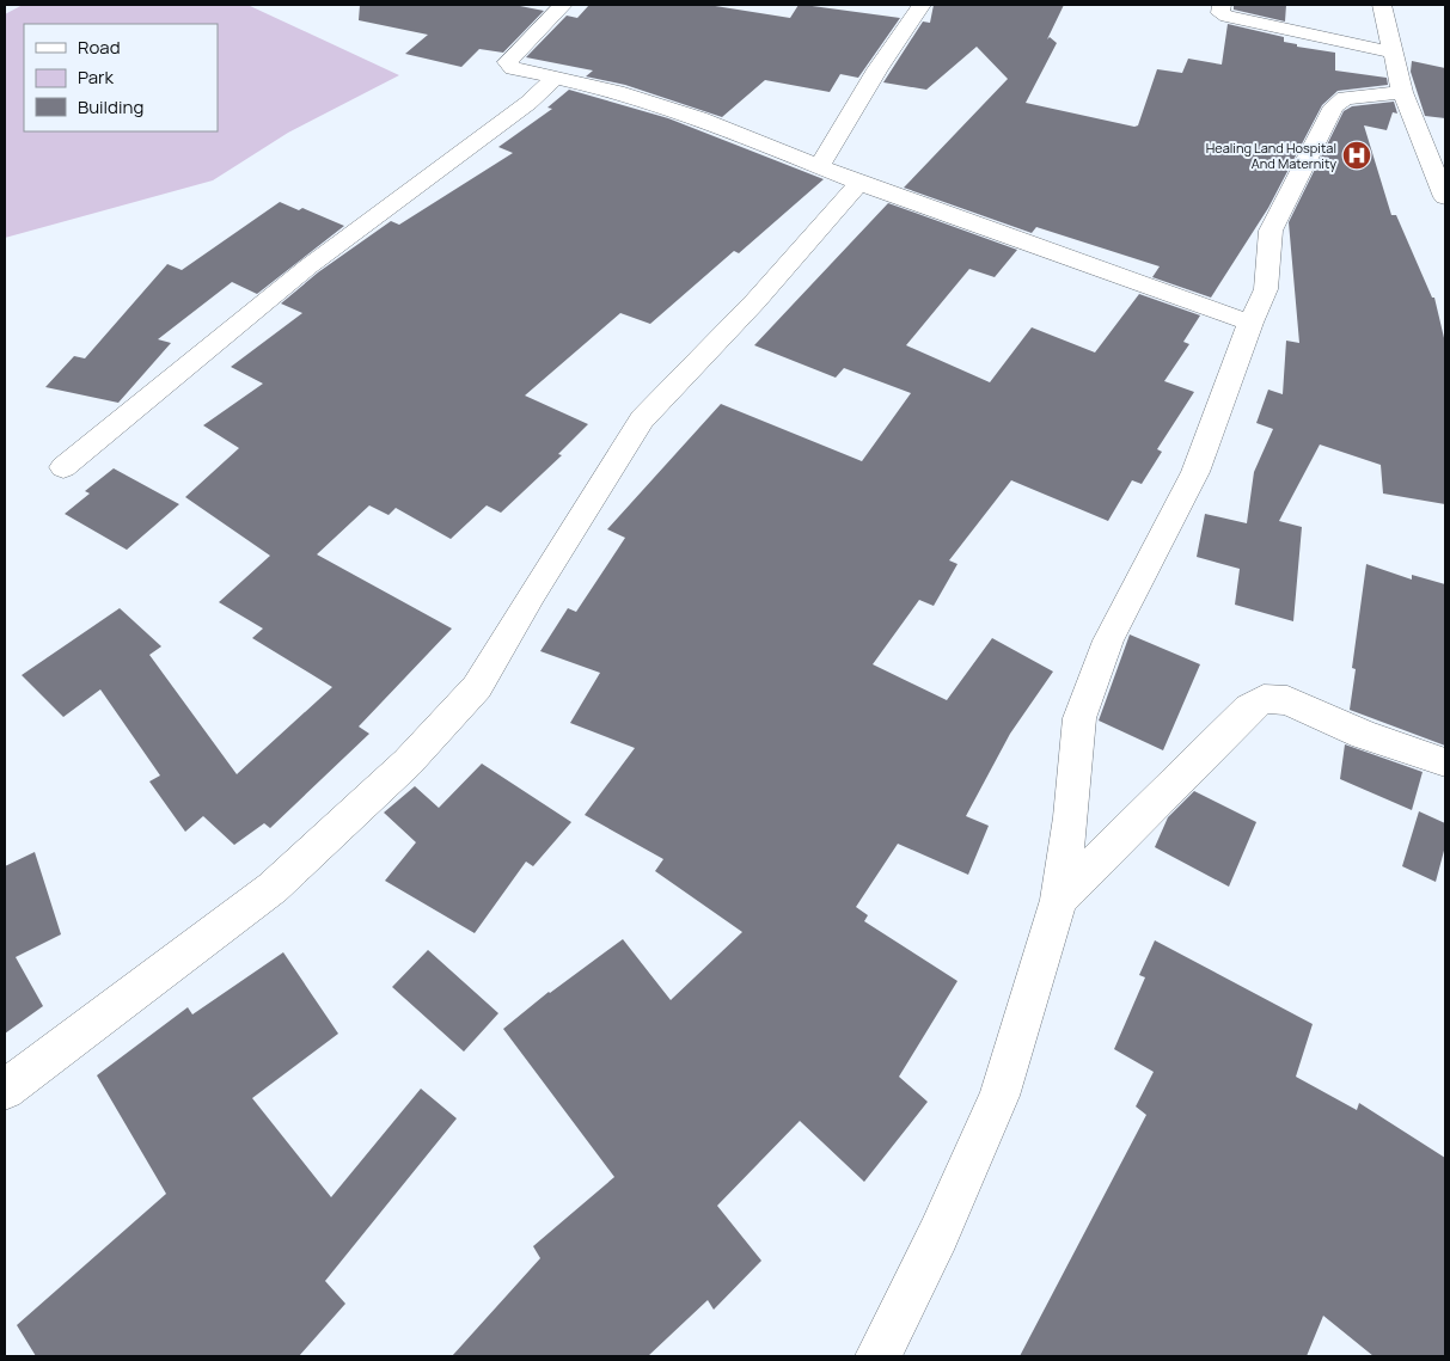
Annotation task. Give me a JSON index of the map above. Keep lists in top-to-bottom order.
{
  "places": {
    "hospital": ["Healing Land Hospital And Maternity"]
  },
  "legend": ["Road", "Park", "Building"]
}
